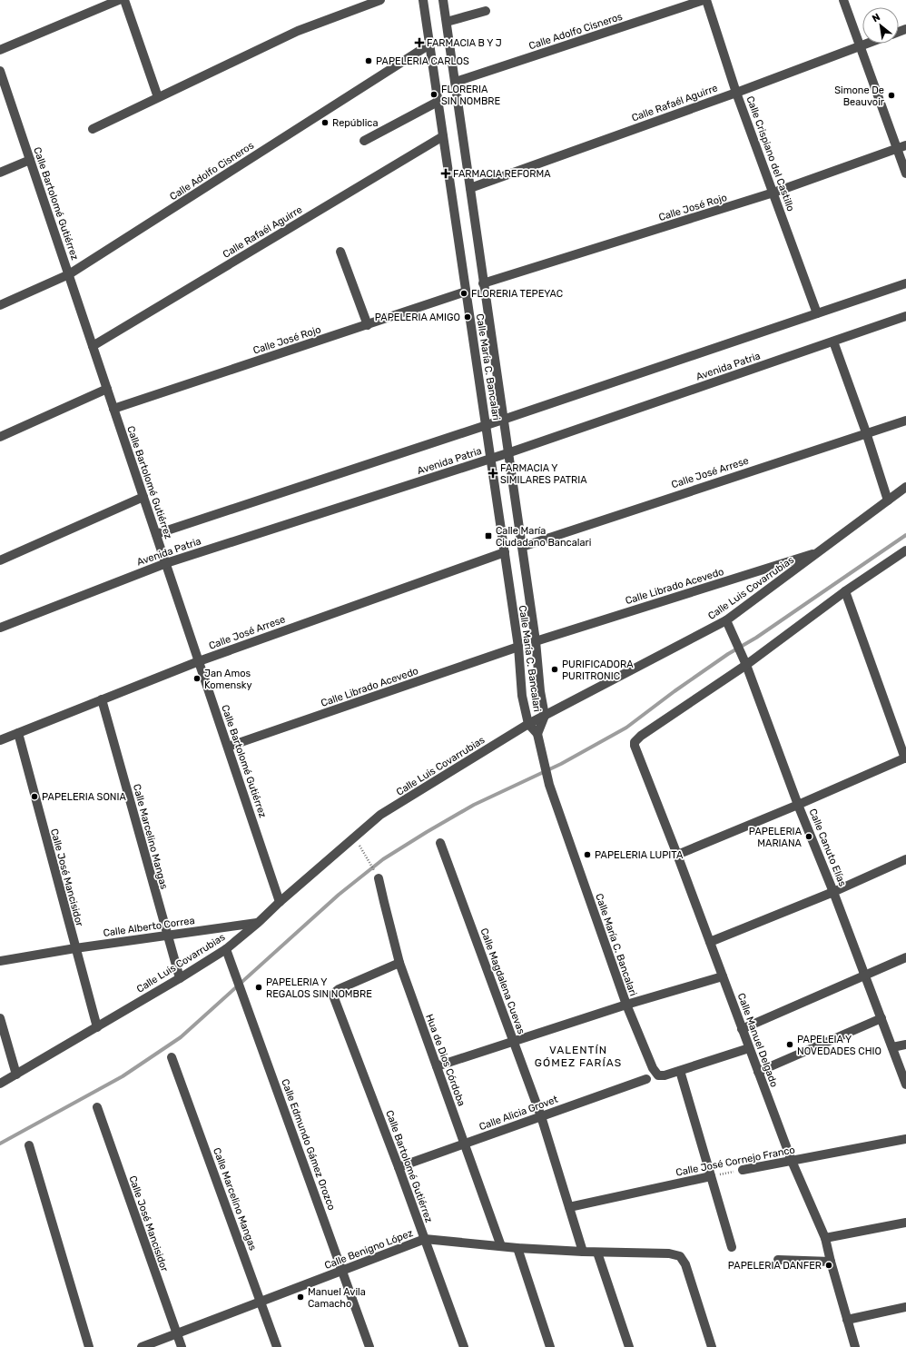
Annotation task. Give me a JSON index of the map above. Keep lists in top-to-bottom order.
{
  "streets": {
    "street": [
      "Calle Adolfo Cisneros",
      "Calle Rafaél Aguirre",
      "Calle Crispiano del Castillo",
      "Calle Bartolomé Gutiérrez",
      "Calle José Rojo",
      "Avenida Patria",
      "Calle María C. Bancalari",
      "Calle José Arrese",
      "Calle Librado Acevedo",
      "Calle Luis Covarrubias",
      "Calle Marcelino Mangas",
      "Calle Canuto Elías",
      "Calle José Mancisidor",
      "Calle Alberto Correa",
      "Calle Magdalena Cuevas",
      "Calle Manuel Delgado",
      "Hua de Dios Córdoba",
      "Calle Alicia Grovet",
      "Calle Edmundo Gámez Orozco",
      "Calle José Cornejo Franco",
      "Calle Benigno López"
    ]
  },
  "crossings": [
    ["Calle Adolfo Cisneros", "Calle Bartolomé Gutiérrez"],
    ["Calle Adolfo Cisneros", "Calle María C. Bancalari"],
    ["Calle Rafaél Aguirre", "Calle Crispiano del Castillo"],
    ["Calle Rafaél Aguirre", "Calle Bartolomé Gutiérrez"],
    ["Calle Rafaél Aguirre", "Calle María C. Bancalari"],
    ["Calle Crispiano del Castillo", "Calle José Rojo"],
    ["Calle Crispiano del Castillo", "Avenida Patria"],
    ["Calle Bartolomé Gutiérrez", "Calle José Rojo"],
    ["Calle Bartolomé Gutiérrez", "Avenida Patria"],
    ["Calle Bartolomé Gutiérrez", "Calle José Arrese"],
    ["Calle Bartolomé Gutiérrez", "Calle Librado Acevedo"],
    ["Calle Bartolomé Gutiérrez", "Calle Luis Covarrubias"],
    ["Calle Bartolomé Gutiérrez", "Hua de Dios Córdoba"],
    ["Calle Bartolomé Gutiérrez", "Calle Alicia Grovet"],
    ["Calle Bartolomé Gutiérrez", "Calle Benigno López"],
    ["Calle José Rojo", "Calle María C. Bancalari"],
    ["Avenida Patria", "Calle María C. Bancalari"],
    ["Calle María C. Bancalari", "Calle José Arrese"],
    ["Calle María C. Bancalari", "Calle Librado Acevedo"],
    ["Calle María C. Bancalari", "Calle Luis Covarrubias"],
    ["Calle José Arrese", "Calle Marcelino Mangas"],
    ["Calle José Arrese", "Calle José Mancisidor"],
    ["Calle Librado Acevedo", "Calle Luis Covarrubias"],
    ["Calle Luis Covarrubias", "Calle Marcelino Mangas"],
    ["Calle Luis Covarrubias", "Calle Canuto Elías"],
    ["Calle Luis Covarrubias", "Calle José Mancisidor"],
    ["Calle Luis Covarrubias", "Calle Alberto Correa"],
    ["Calle Luis Covarrubias", "Calle Edmundo Gámez Orozco"],
    ["Calle Marcelino Mangas", "Calle Alberto Correa"],
    ["Calle Marcelino Mangas", "Calle Benigno López"],
    ["Calle Canuto Elías", "Calle Manuel Delgado"],
    ["Calle José Mancisidor", "Calle Alberto Correa"],
    ["Calle José Mancisidor", "Calle Benigno López"],
    ["Calle Magdalena Cuevas", "Calle Alicia Grovet"],
    ["Calle Magdalena Cuevas", "Calle José Cornejo Franco"],
    ["Calle Magdalena Cuevas", "Calle Benigno López"],
    ["Calle Manuel Delgado", "Calle José Cornejo Franco"],
    ["Hua de Dios Córdoba", "Calle Alicia Grovet"],
    ["Hua de Dios Córdoba", "Calle Benigno López"],
    ["Calle Edmundo Gámez Orozco", "Calle Benigno López"]
  ],
  "districts": ["VALENTÍN GÓMEZ FARÍAS"],
  "places": {
    "health": ["FARMACIA B Y J", "FARMACIA REFORMA", "FARMACIA Y SIMILARES PATRIA"],
    "other": [
      "PAPELERIA CARLOS",
      "FLORERIA SIN NOMBRE",
      "Simone De Beauvoir",
      "República",
      "FLORERIA TEPEYAC",
      "PAPELERIA AMIGO",
      "PURIFICADORA PURITRONIC",
      "Jan Amos Komensky",
      "PAPELERIA SONIA",
      "PAPELERIA MARIANA",
      "PAPELERIA LUPITA",
      "PAPELERIA Y REGALOS SIN NOMBRE",
      "PAPELEIA Y NOVEDADES CHIO",
      "PAPELERIA DANFER",
      "Manuel Avila Camacho"
    ],
    "transit": ["Calle María Ciudadano Bancalari"]
  },
  "north": "top left"
}
